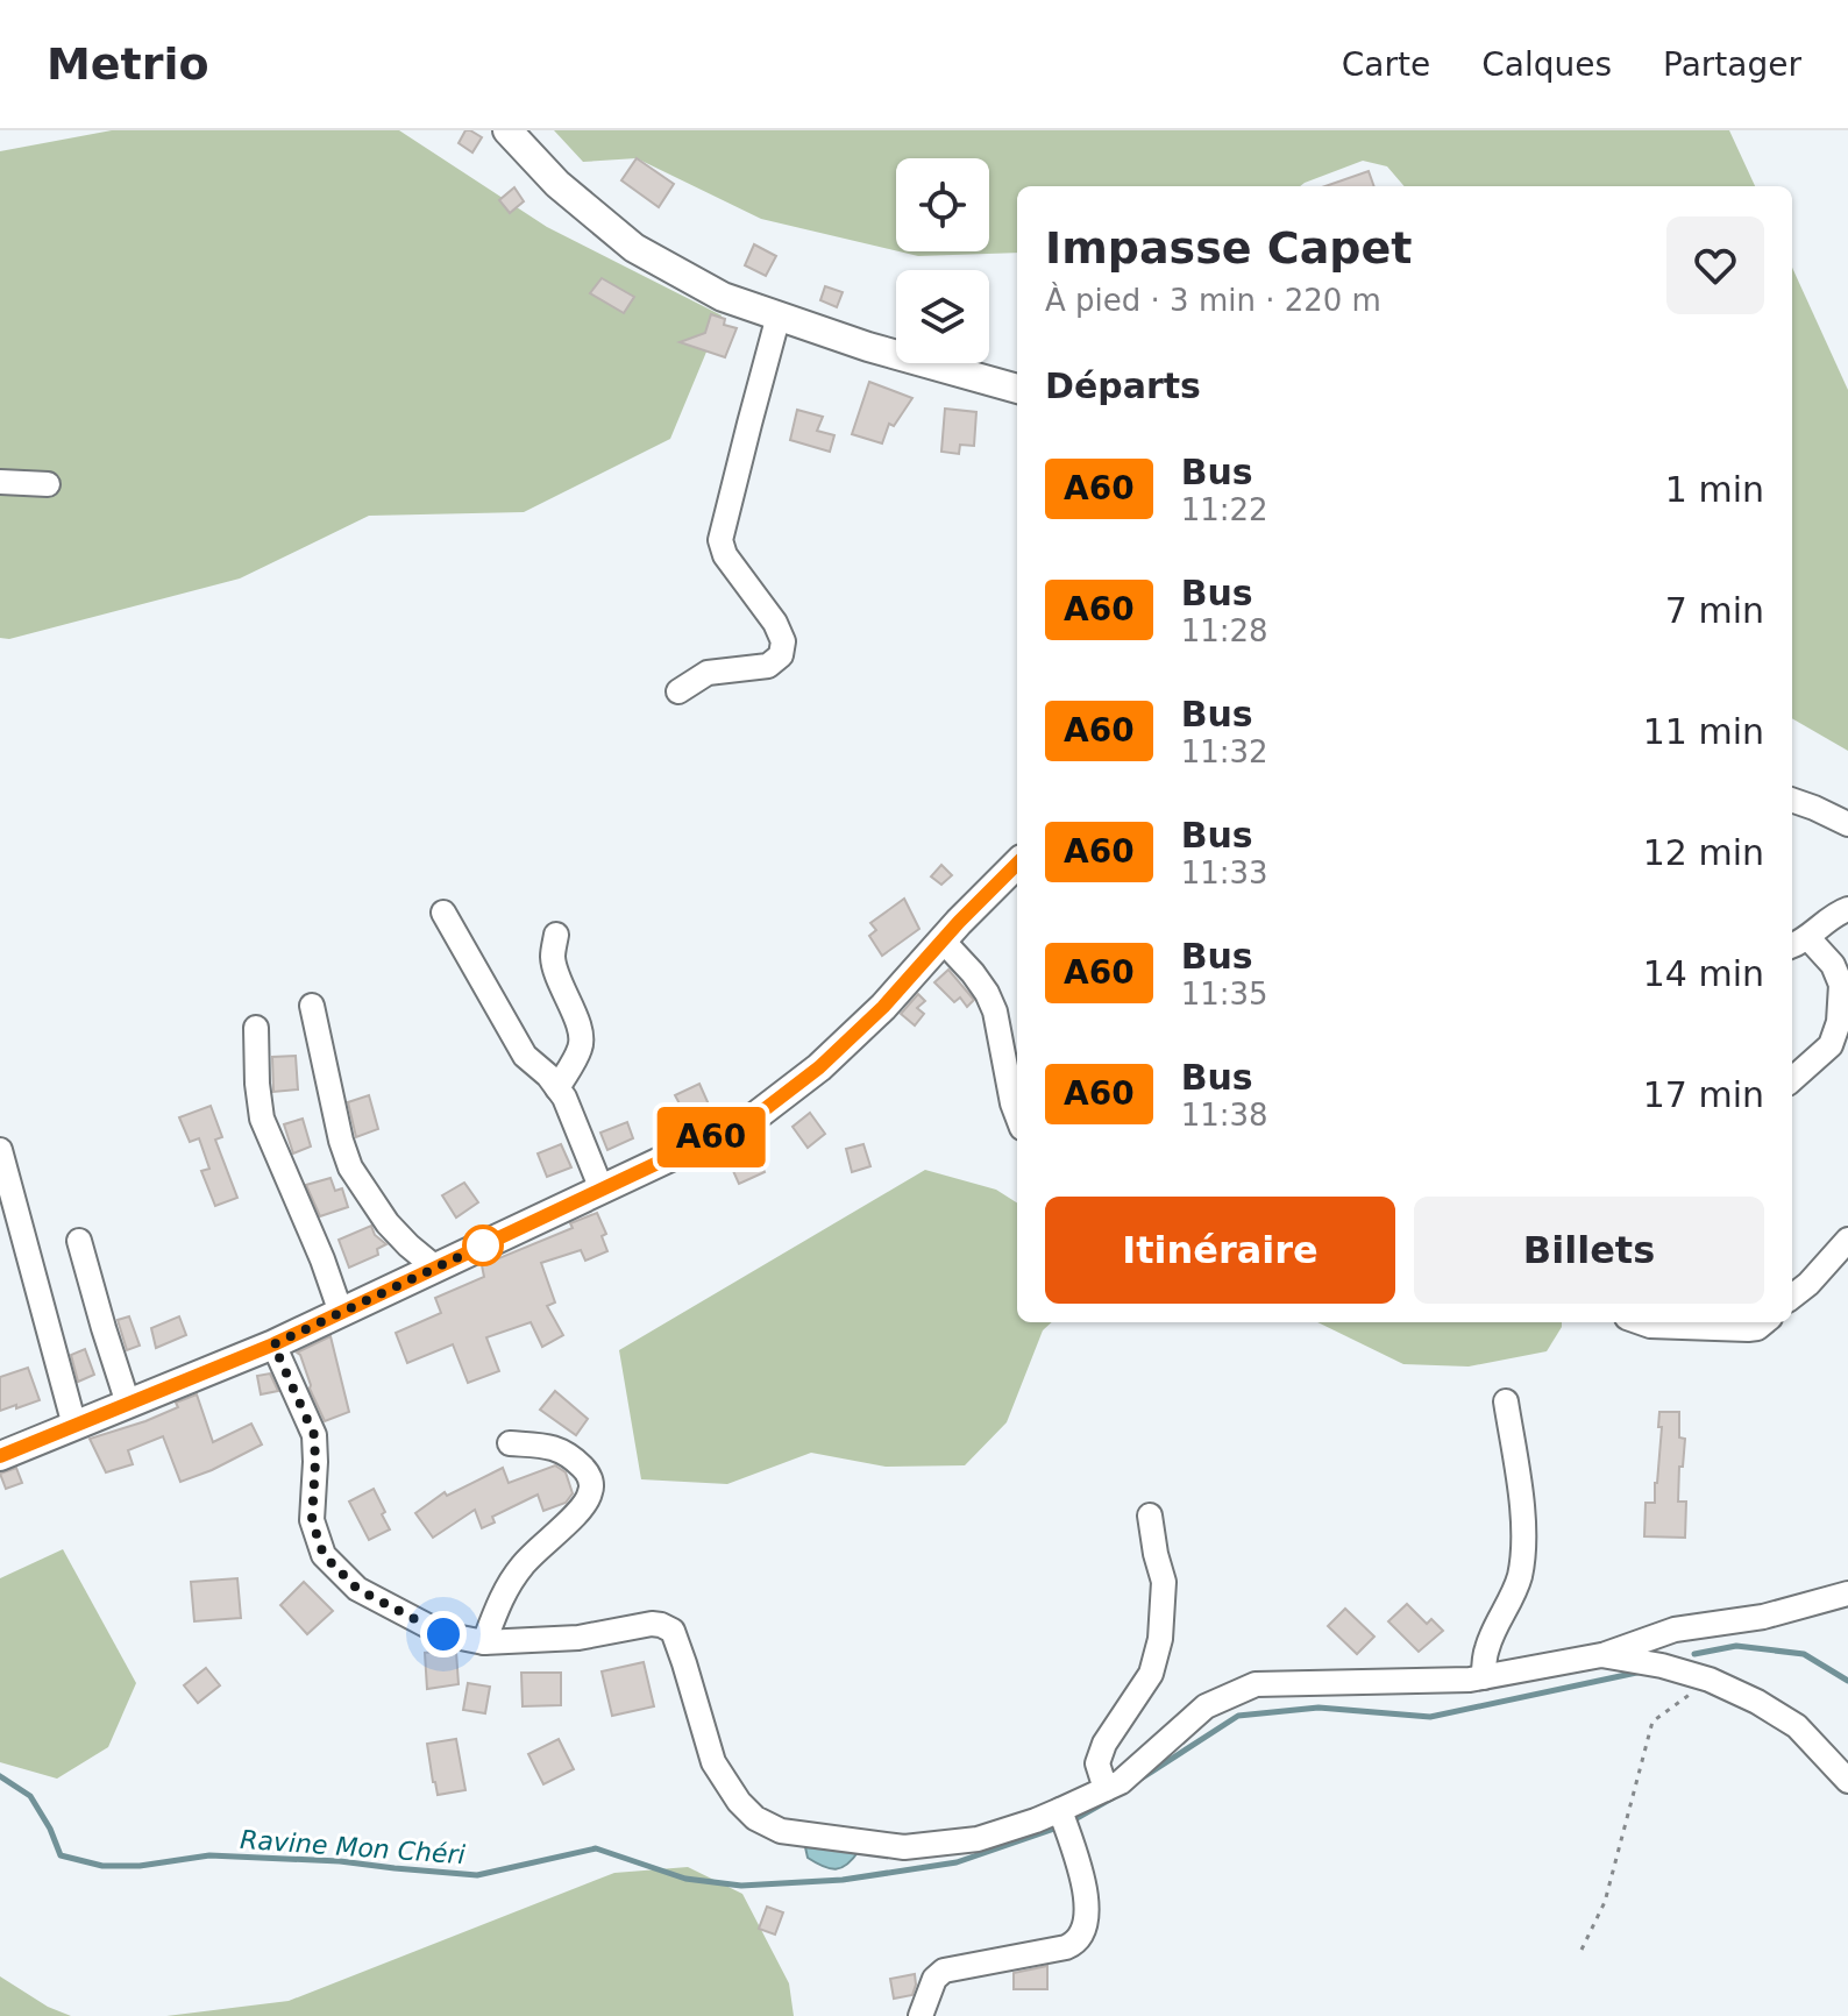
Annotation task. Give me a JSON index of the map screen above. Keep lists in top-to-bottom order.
{
  "water": ["Ravine Mon Chéri"],
  "lines": ["bus line A60"],
  "page": {
    "header": "Metrio",
    "nav": ["Carte", "Calques", "Partager"],
    "on_map": "A60",
    "heading": [
      ["Impasse Capet", "À pied · 3 min · 220 m"],
      "Départs"
    ],
    "list": [
      {
        "mark": "A60",
        "name": "Bus",
        "note": "11:22",
        "value": "1 min"
      },
      {
        "mark": "A60",
        "name": "Bus",
        "note": "11:28",
        "value": "7 min"
      },
      {
        "mark": "A60",
        "name": "Bus",
        "note": "11:32",
        "value": "11 min"
      },
      {
        "mark": "A60",
        "name": "Bus",
        "note": "11:33",
        "value": "12 min"
      },
      {
        "mark": "A60",
        "name": "Bus",
        "note": "11:35",
        "value": "14 min"
      },
      {
        "mark": "A60",
        "name": "Bus",
        "note": "11:38",
        "value": "17 min"
      }
    ],
    "buttons": ["Itinéraire", "Billets"]
  }
}
